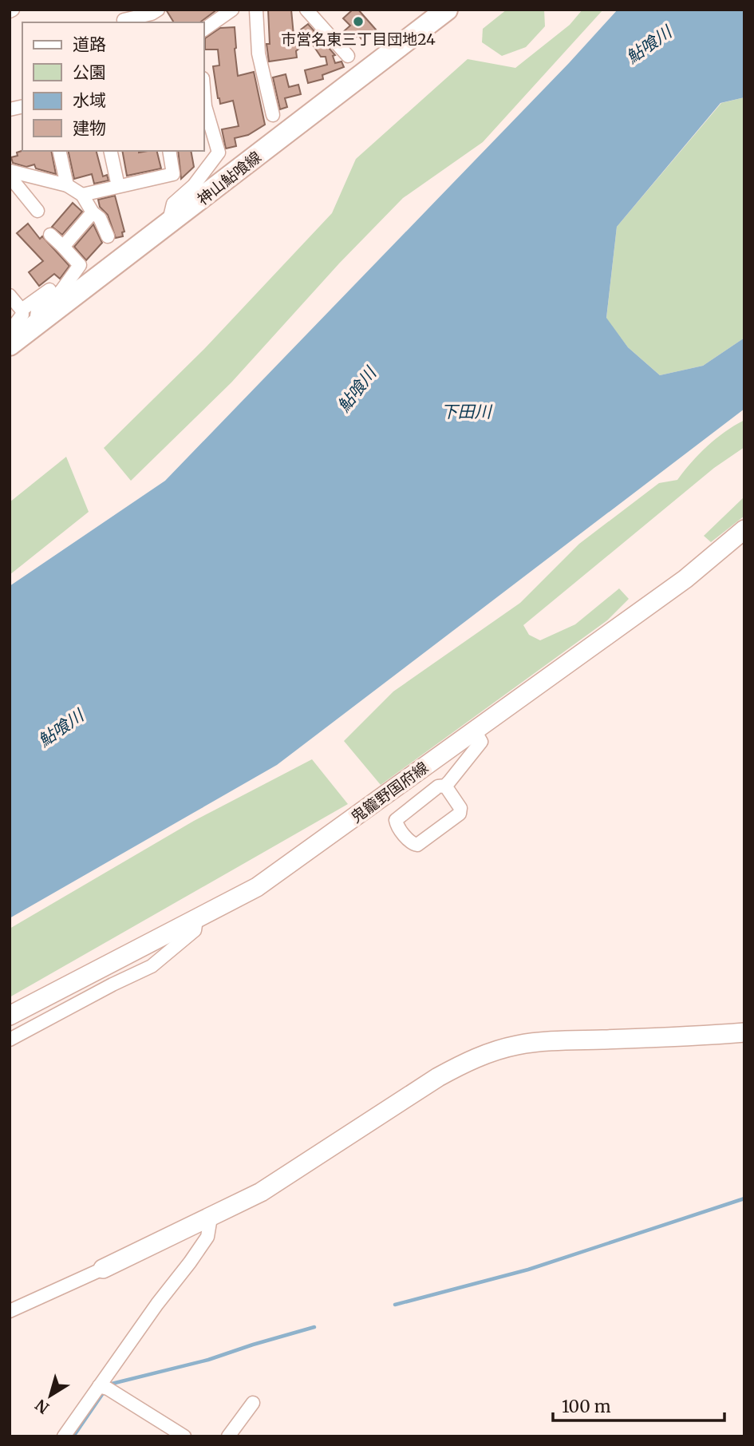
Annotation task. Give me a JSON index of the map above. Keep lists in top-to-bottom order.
{
  "streets": {
    "main road": ["神山鮎喰線", "鬼籠野国府線"]
  },
  "water": ["鮎喰川", "下田川"],
  "places": ["市営名東三丁目団地24"],
  "legend": [
    "道路",
    "公園",
    "水域",
    "建物"
  ],
  "scale_bar": "100 m",
  "north": "bottom left"
}
